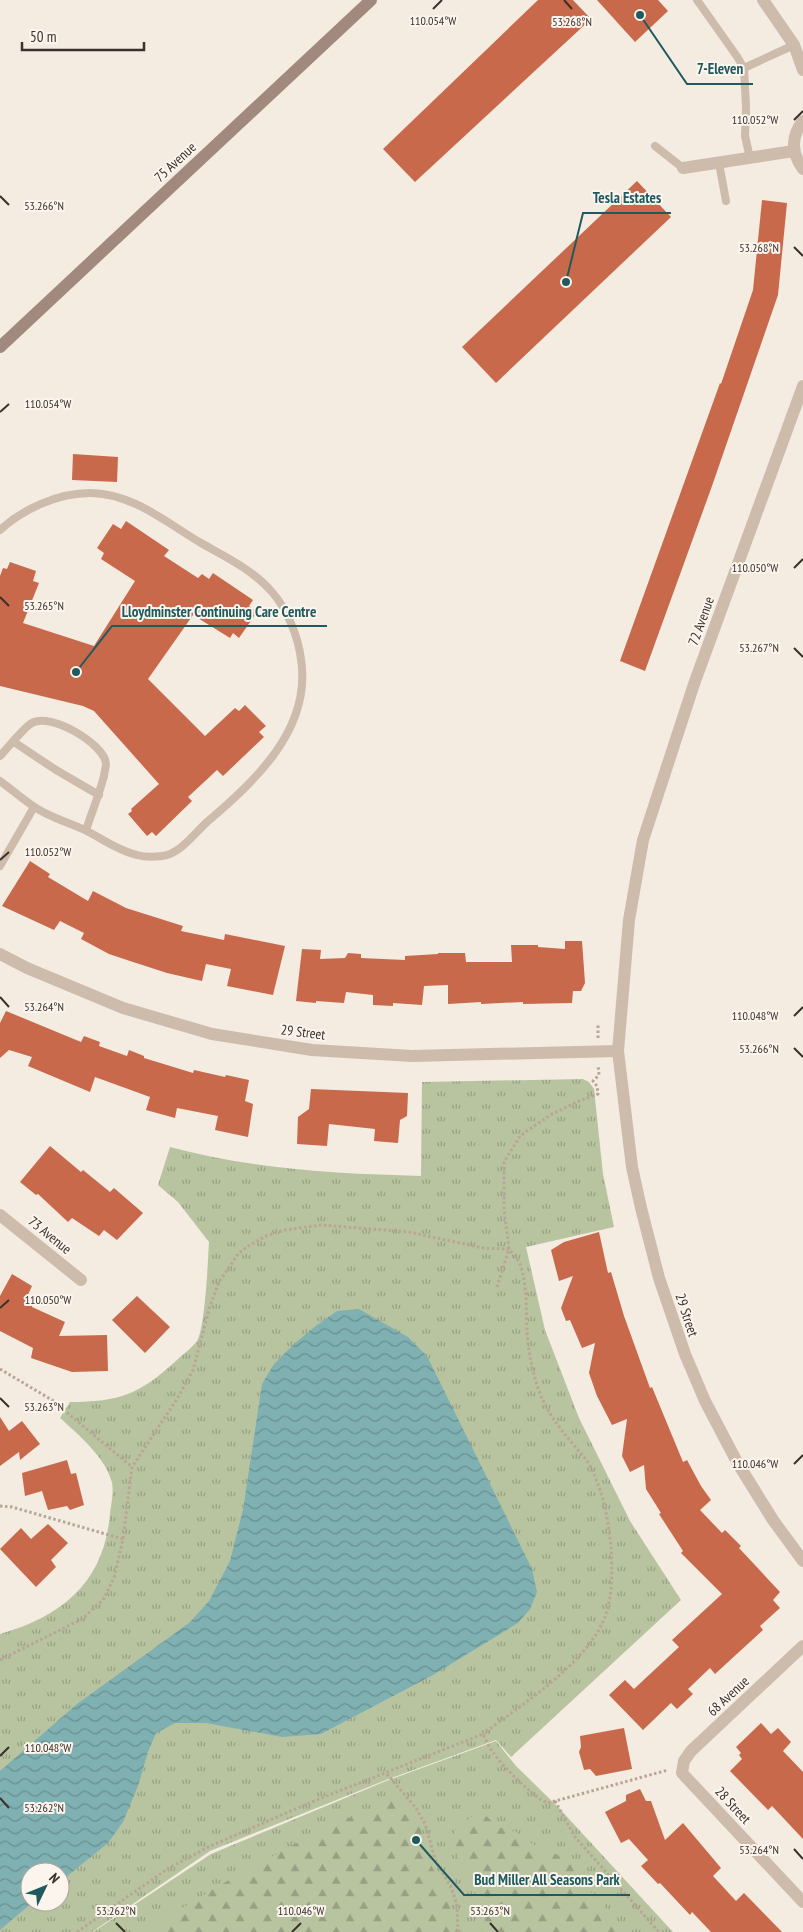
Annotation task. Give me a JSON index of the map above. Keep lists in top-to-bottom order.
{
  "streets": {
    "main road": ["75 Avenue"],
    "street": [
      "72 Avenue",
      "29 Street",
      "73 Avenue",
      "68 Avenue",
      "28 Street"
    ]
  },
  "crossings": [
    ["72 Avenue", "29 Street"],
    ["68 Avenue", "28 Street"]
  ],
  "places": [
    "7-Eleven",
    "Tesla Estates",
    "Lloydminster Continuing Care Centre",
    "Bud Miller All Seasons Park"
  ],
  "scale_bar": "50 m",
  "north": "top right",
  "coordinates": [
    "110.054°W",
    "53.268°N",
    "110.052°W",
    "53.266°N",
    "110.050°W",
    "53.265°N",
    "53.267°N",
    "53.264°N",
    "110.048°W",
    "53.263°N",
    "110.046°W",
    "53.262°N"
  ]
}
